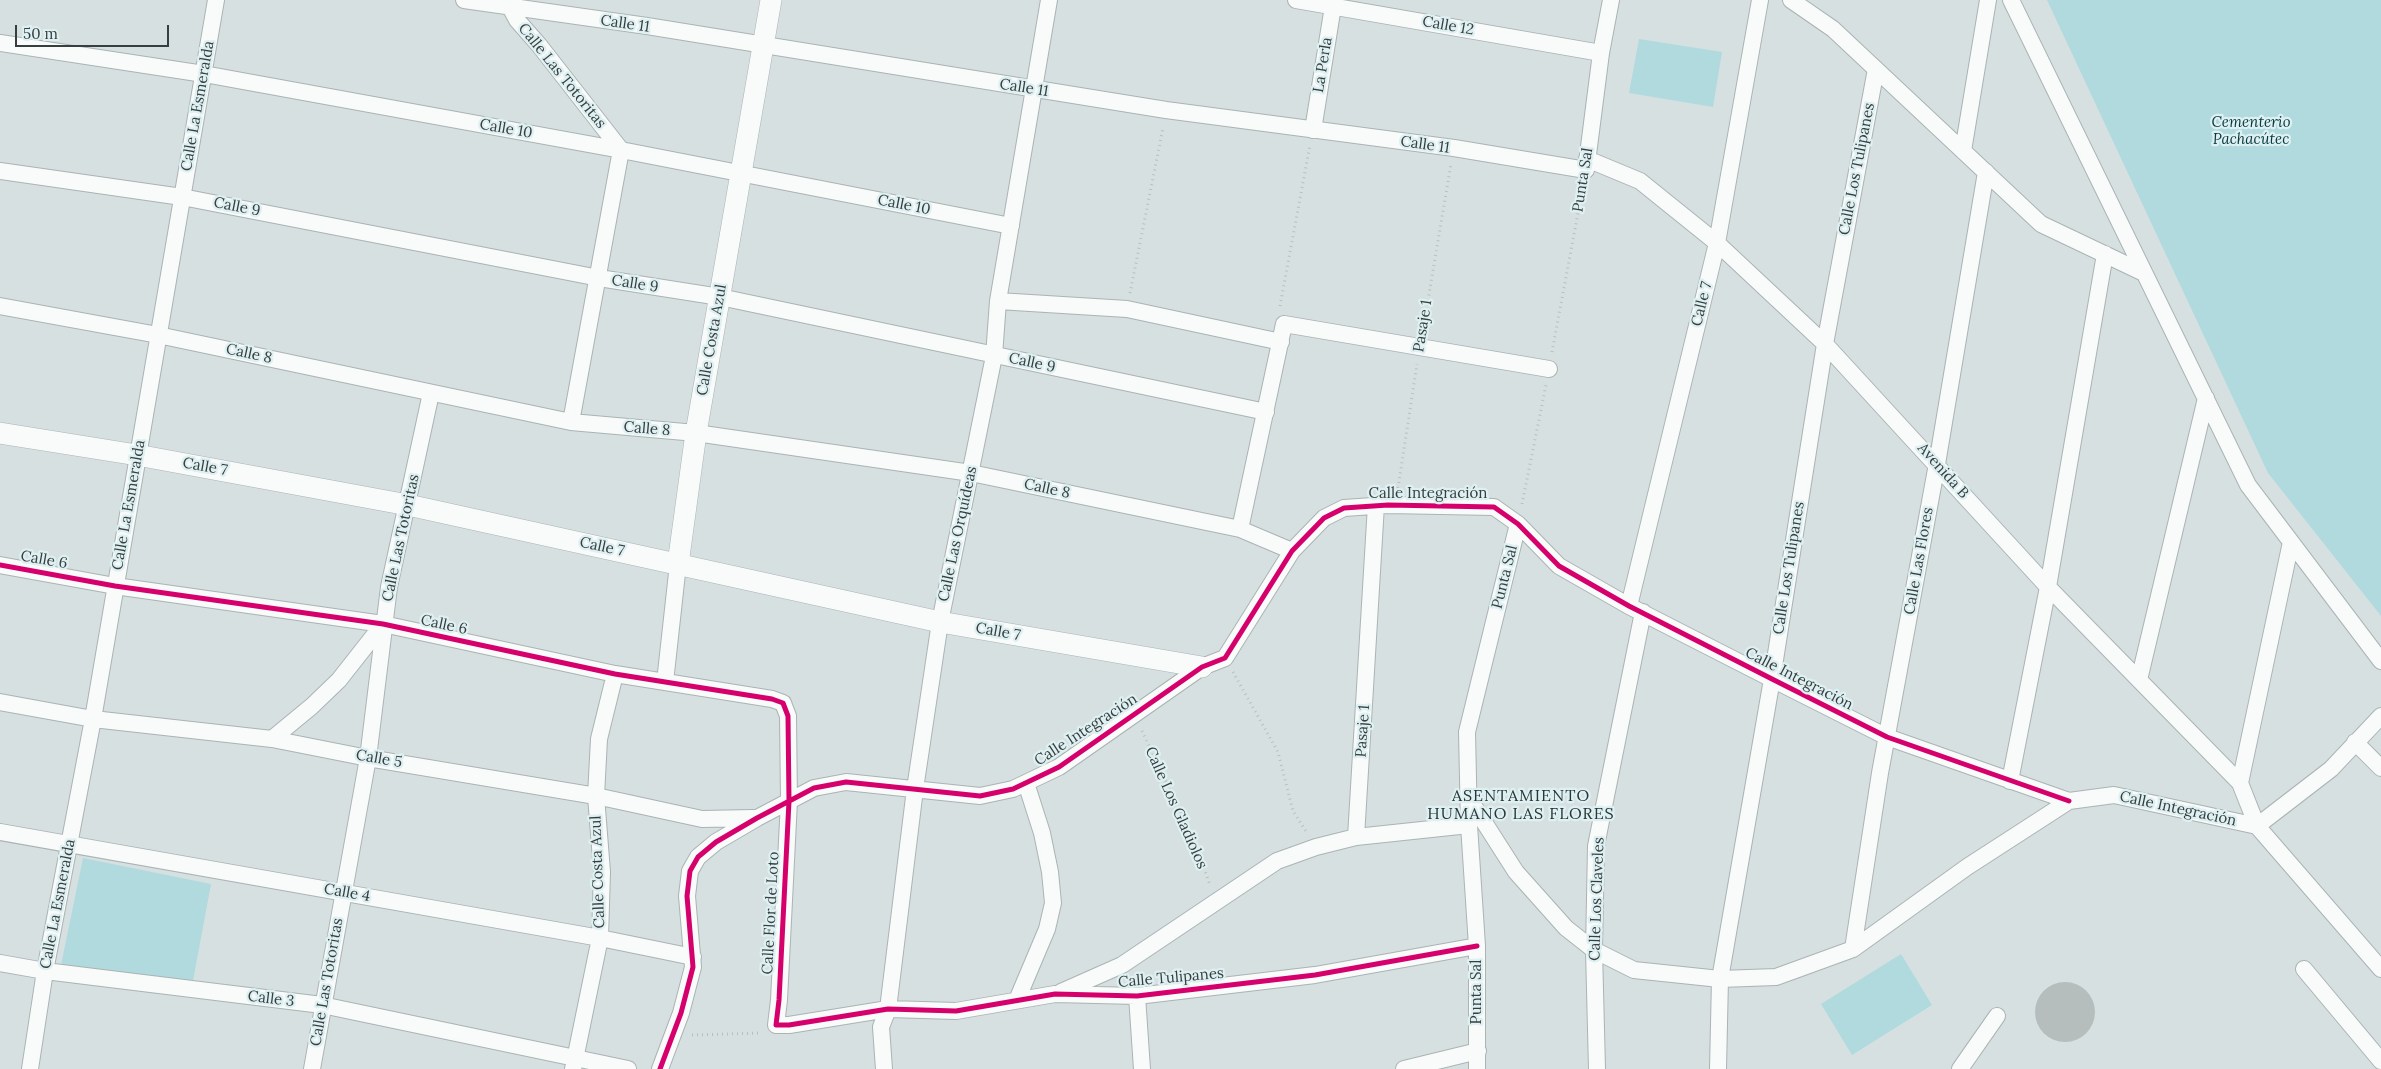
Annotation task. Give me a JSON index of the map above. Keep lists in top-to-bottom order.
{
  "streets": {
    "street": [
      "Calle 11",
      "Calle 12",
      "La Perla",
      "Calle Las Totoritas",
      "Calle La Esmeralda",
      "Calle 10",
      "Calle Los Tulipanes",
      "Punta Sal",
      "Calle 9",
      "Calle 7",
      "Pasaje 1",
      "Calle Costa Azul",
      "Calle 8",
      "Avenida B",
      "Calle Integración",
      "Calle Las Orquídeas",
      "Calle 6",
      "Calle Las Flores",
      "Calle 5",
      "Calle 4",
      "Calle Los Claveles",
      "Calle Flor de Loto",
      "Calle Tulipanes",
      "Calle 3"
    ],
    "path": ["Calle Los Gladiolos"]
  },
  "crossings": [
    ["Calle 11", "La Perla"],
    ["Calle 11", "Calle Las Totoritas"],
    ["Calle 11", "Punta Sal"],
    ["Calle 11", "Pasaje 1"],
    ["Calle 11", "Calle Costa Azul"],
    ["Calle 11", "Avenida B"],
    ["Calle 11", "Calle Las Orquídeas"],
    ["Calle 12", "La Perla"],
    ["Calle 12", "Punta Sal"],
    ["Calle Las Totoritas", "Calle 10"],
    ["Calle Las Totoritas", "Calle 7"],
    ["Calle Las Totoritas", "Calle 8"],
    ["Calle Las Totoritas", "Calle 6"],
    ["Calle Las Totoritas", "Calle 5"],
    ["Calle Las Totoritas", "Calle 4"],
    ["Calle Las Totoritas", "Calle 3"],
    ["Calle La Esmeralda", "Calle 10"],
    ["Calle La Esmeralda", "Calle 9"],
    ["Calle La Esmeralda", "Calle 7"],
    ["Calle La Esmeralda", "Calle 8"],
    ["Calle La Esmeralda", "Calle 6"],
    ["Calle La Esmeralda", "Calle 5"],
    ["Calle La Esmeralda", "Calle 4"],
    ["Calle La Esmeralda", "Calle 3"],
    ["Calle 10", "Calle Costa Azul"],
    ["Calle 10", "Calle Las Orquídeas"],
    ["Calle Los Tulipanes", "Avenida B"],
    ["Calle Los Tulipanes", "Calle Integración"],
    ["Punta Sal", "Avenida B"],
    ["Punta Sal", "Calle Integración"],
    ["Punta Sal", "Calle Tulipanes"],
    ["Calle 9", "Calle Costa Azul"],
    ["Calle 9", "Calle Las Orquídeas"],
    ["Calle 7", "Calle Costa Azul"],
    ["Calle 7", "Avenida B"],
    ["Calle 7", "Calle Integración"],
    ["Calle 7", "Calle Las Orquídeas"],
    ["Calle 7", "Calle Los Claveles"],
    ["Pasaje 1", "Calle Integración"],
    ["Pasaje 1", "Calle Tulipanes"],
    ["Calle Costa Azul", "Calle 8"],
    ["Calle Costa Azul", "Calle 6"],
    ["Calle Costa Azul", "Calle 5"],
    ["Calle Costa Azul", "Calle 4"],
    ["Calle Costa Azul", "Calle 3"],
    ["Calle 8", "Calle Integración"],
    ["Calle 8", "Calle Las Orquídeas"],
    ["Avenida B", "Calle Integración"],
    ["Avenida B", "Calle Las Flores"],
    ["Calle Integración", "Calle Las Orquídeas"],
    ["Calle Integración", "Calle 6"],
    ["Calle Integración", "Calle Las Flores"],
    ["Calle Integración", "Calle 5"],
    ["Calle Integración", "Calle Los Gladiolos"],
    ["Calle Integración", "Calle 4"],
    ["Calle Integración", "Calle Los Claveles"],
    ["Calle Integración", "Calle Flor de Loto"],
    ["Calle Las Orquídeas", "Calle Tulipanes"],
    ["Calle 6", "Calle Flor de Loto"],
    ["Calle Los Gladiolos", "Calle Tulipanes"],
    ["Calle Flor de Loto", "Calle Tulipanes"]
  ],
  "districts": ["ASENTAMIENTO HUMANO LAS FLORES"],
  "parks": ["Cementerio Pachacútec"],
  "scale_bar": "50 m"
}
